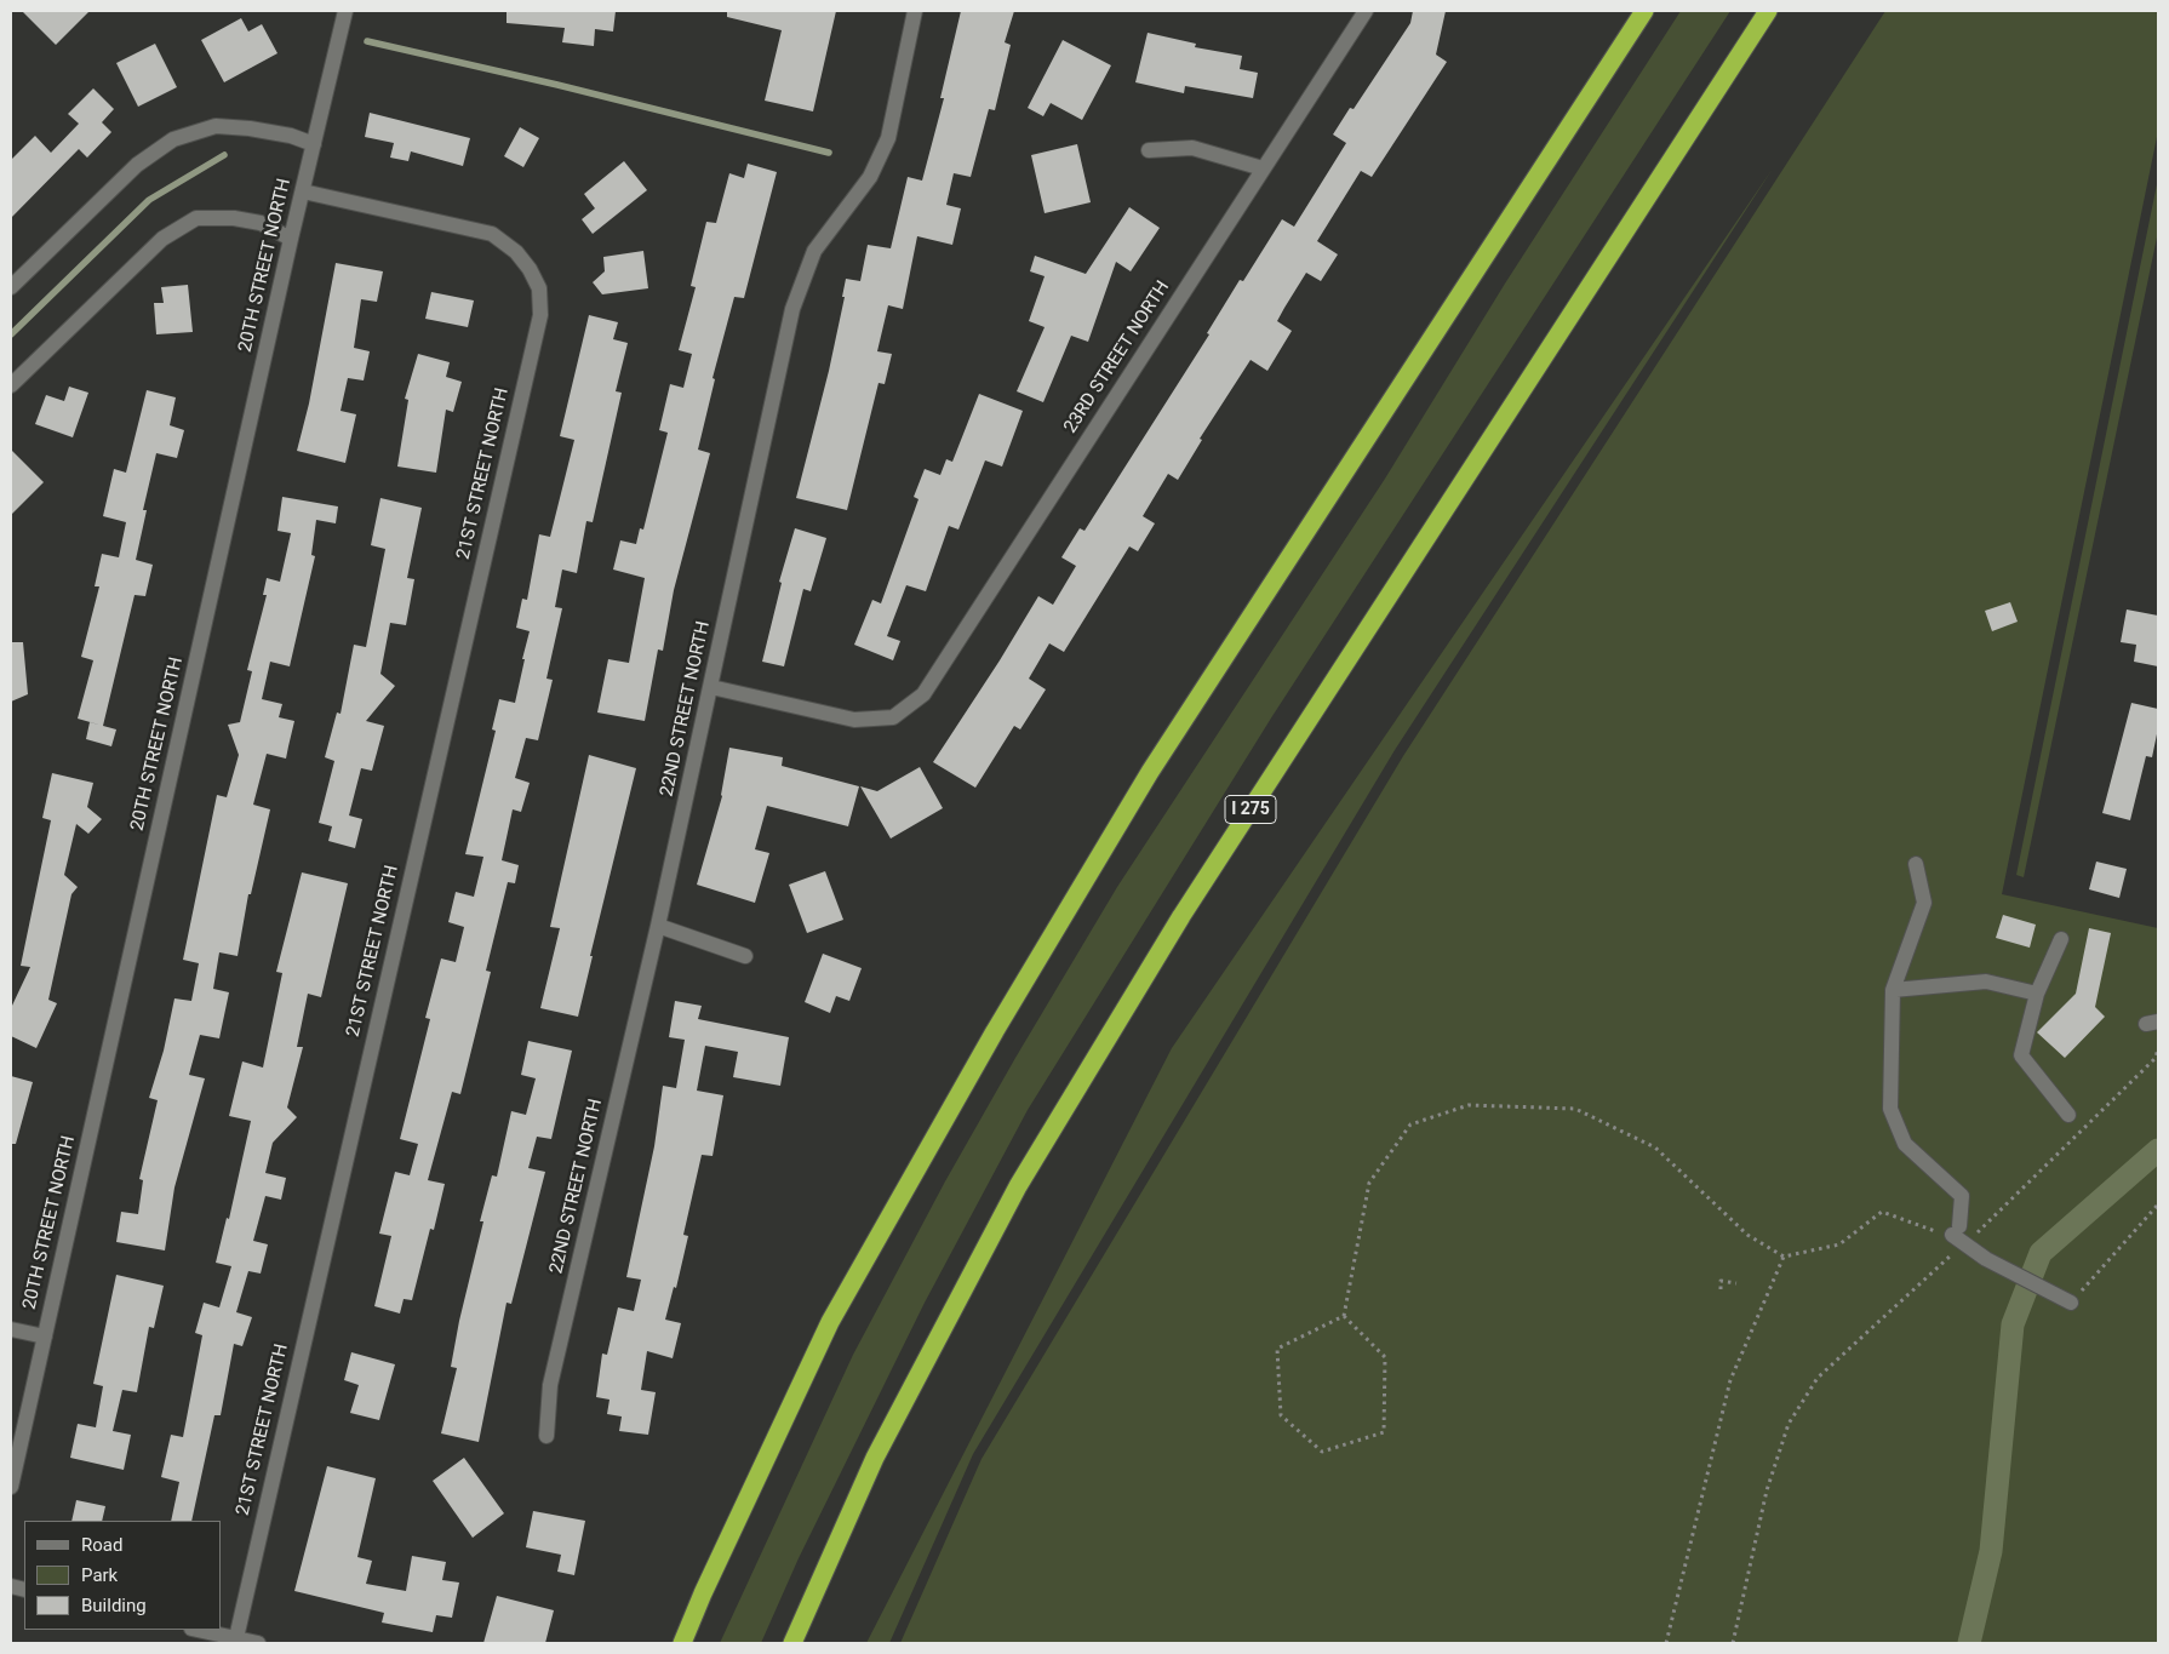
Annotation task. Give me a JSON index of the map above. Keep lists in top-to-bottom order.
{
  "streets": {
    "highway": ["I 275"],
    "street": [
      "20TH STREET NORTH",
      "23RD STREET NORTH",
      "21ST STREET NORTH",
      "22ND STREET NORTH"
    ]
  },
  "crossings": [
    ["20TH STREET NORTH", "21ST STREET NORTH"],
    ["23RD STREET NORTH", "22ND STREET NORTH"]
  ],
  "legend": ["Road", "Park", "Building"]
}
